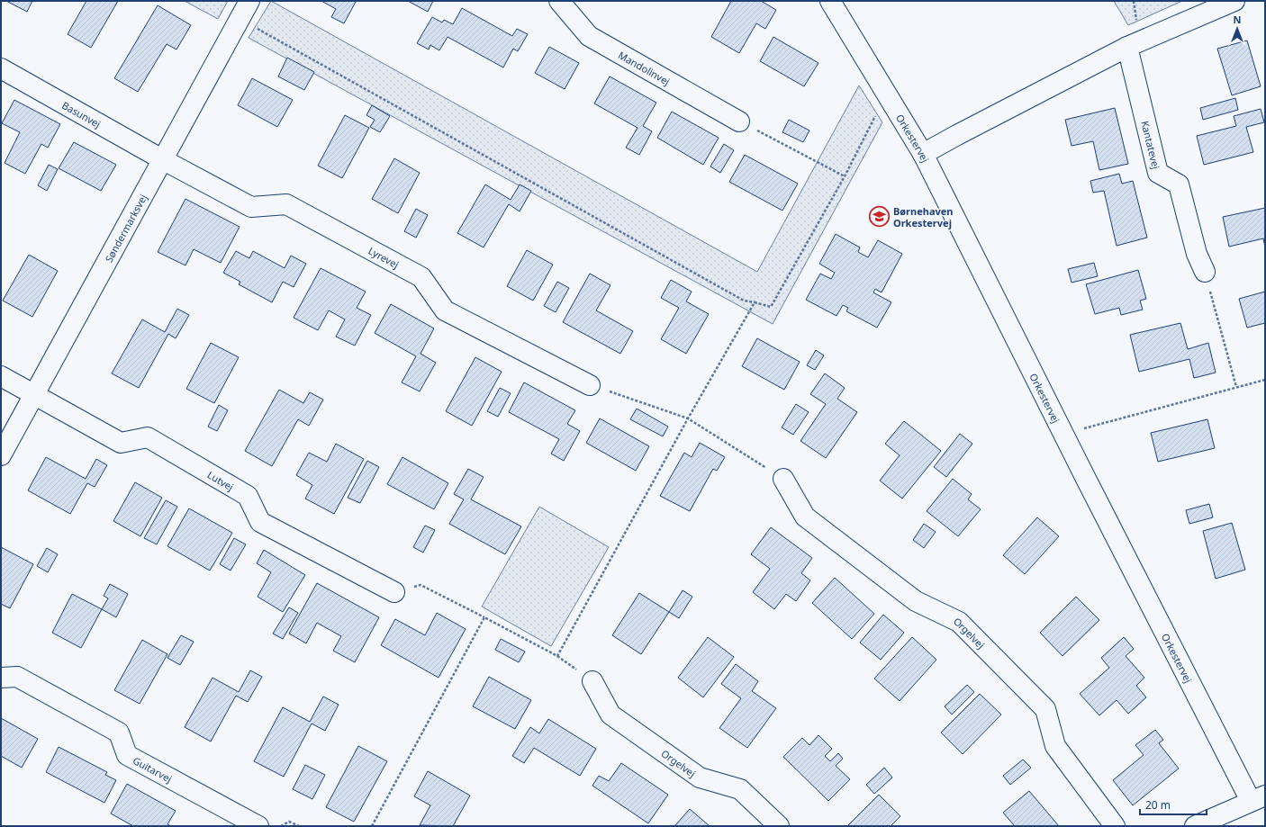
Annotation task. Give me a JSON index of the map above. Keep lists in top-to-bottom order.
{
  "streets": {
    "street": [
      "Mandolinvej",
      "Basunvej",
      "Orkestervej",
      "Kantatevej",
      "Søndermarksvej",
      "Lyrevej",
      "Lutvej",
      "Orgelvej",
      "Guitarvej"
    ]
  },
  "crossings": [
    ["Basunvej", "Søndermarksvej"],
    ["Basunvej", "Lyrevej"],
    ["Søndermarksvej", "Lyrevej"],
    ["Søndermarksvej", "Lutvej"]
  ],
  "places": {
    "school or university": ["Børnehaven Orkestervej"]
  },
  "scale_bar": "20 m",
  "north": "top"
}
